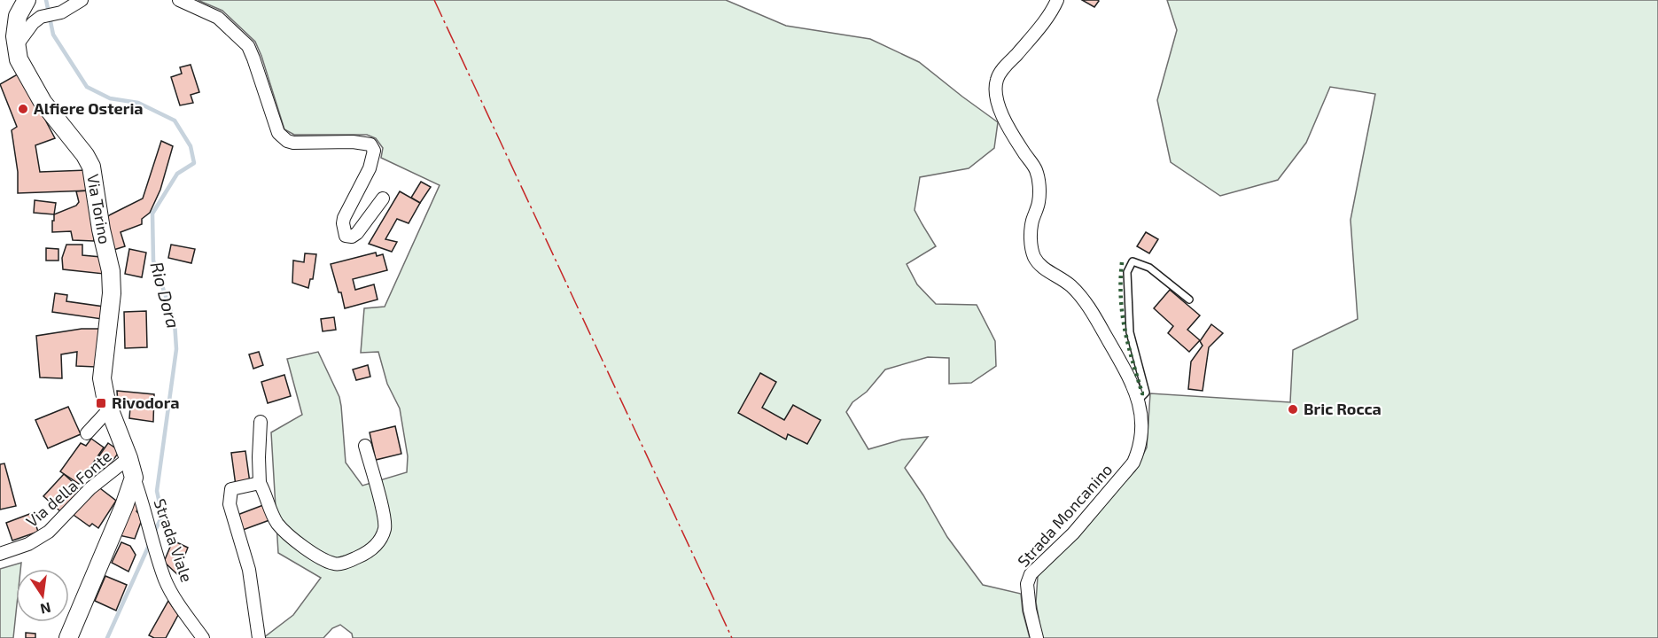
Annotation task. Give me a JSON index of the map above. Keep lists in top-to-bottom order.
{
  "streets": {
    "street": [
      "Via Torino",
      "Via della Fonte",
      "Strada Moncanino",
      "Strada Viale"
    ]
  },
  "crossings": [
    ["Via Torino", "Via della Fonte"]
  ],
  "water": ["Rio Dora"],
  "places": {
    "other": ["Alfiere Osteria", "Bric Rocca"],
    "transit": ["Rivodora"]
  },
  "north": "bottom"
}
